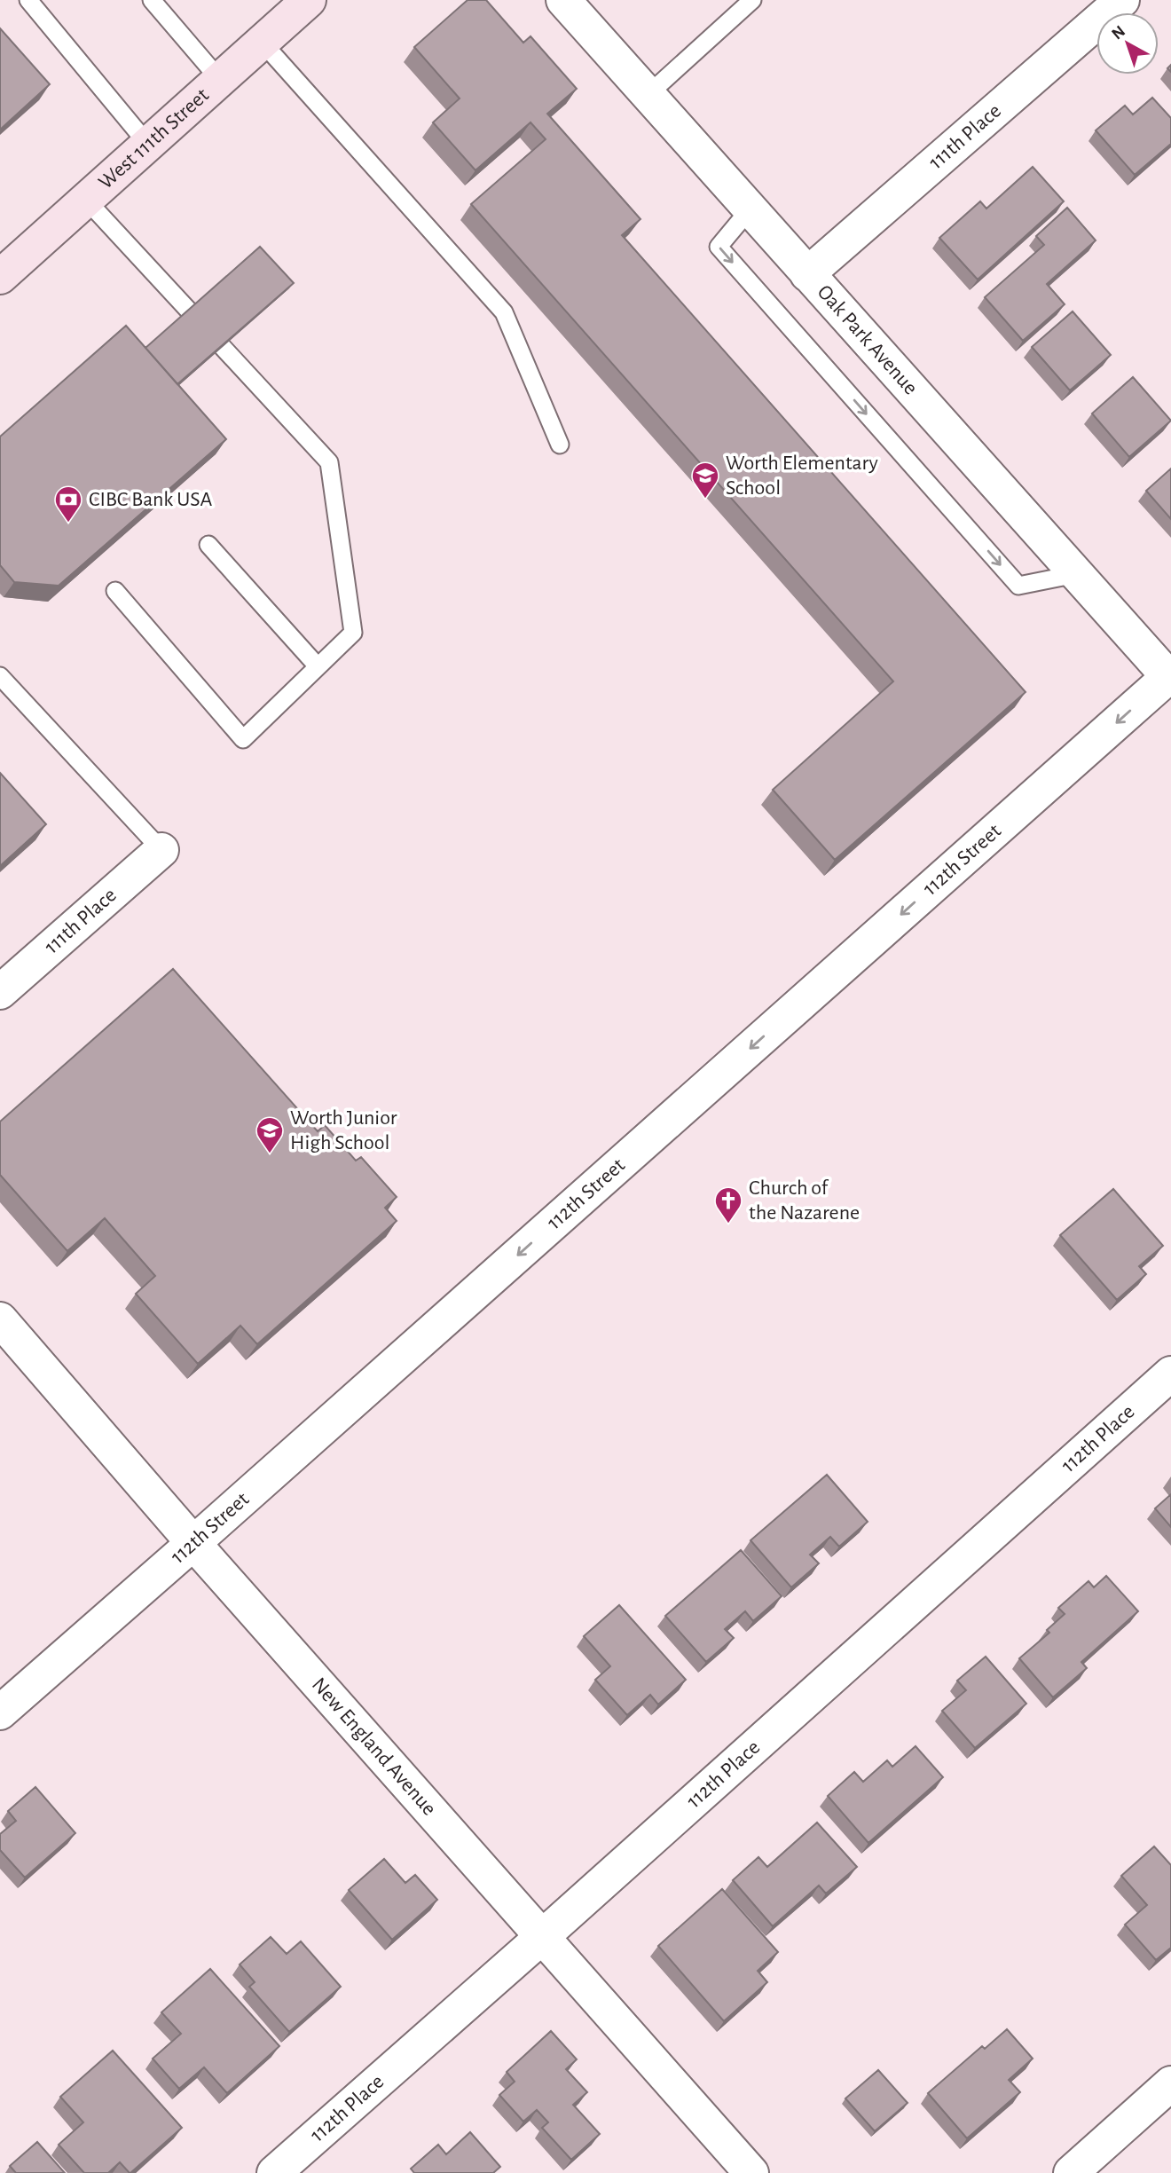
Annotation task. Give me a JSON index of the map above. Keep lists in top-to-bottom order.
{
  "streets": {
    "main road": ["West 111th Street"],
    "street": [
      "111th Place",
      "Oak Park Avenue",
      "112th Street",
      "112th Place",
      "New England Avenue"
    ]
  },
  "crossings": [
    ["111th Place", "Oak Park Avenue"],
    ["Oak Park Avenue", "112th Street"],
    ["112th Street", "New England Avenue"],
    ["112th Place", "New England Avenue"]
  ],
  "one_way": ["112th Street"],
  "places": {
    "school or university": ["Worth Elementary School", "Worth Junior High School"],
    "bank": ["CIBC Bank USA"],
    "church": ["Church of the Nazarene"]
  },
  "north": "top left"
}
